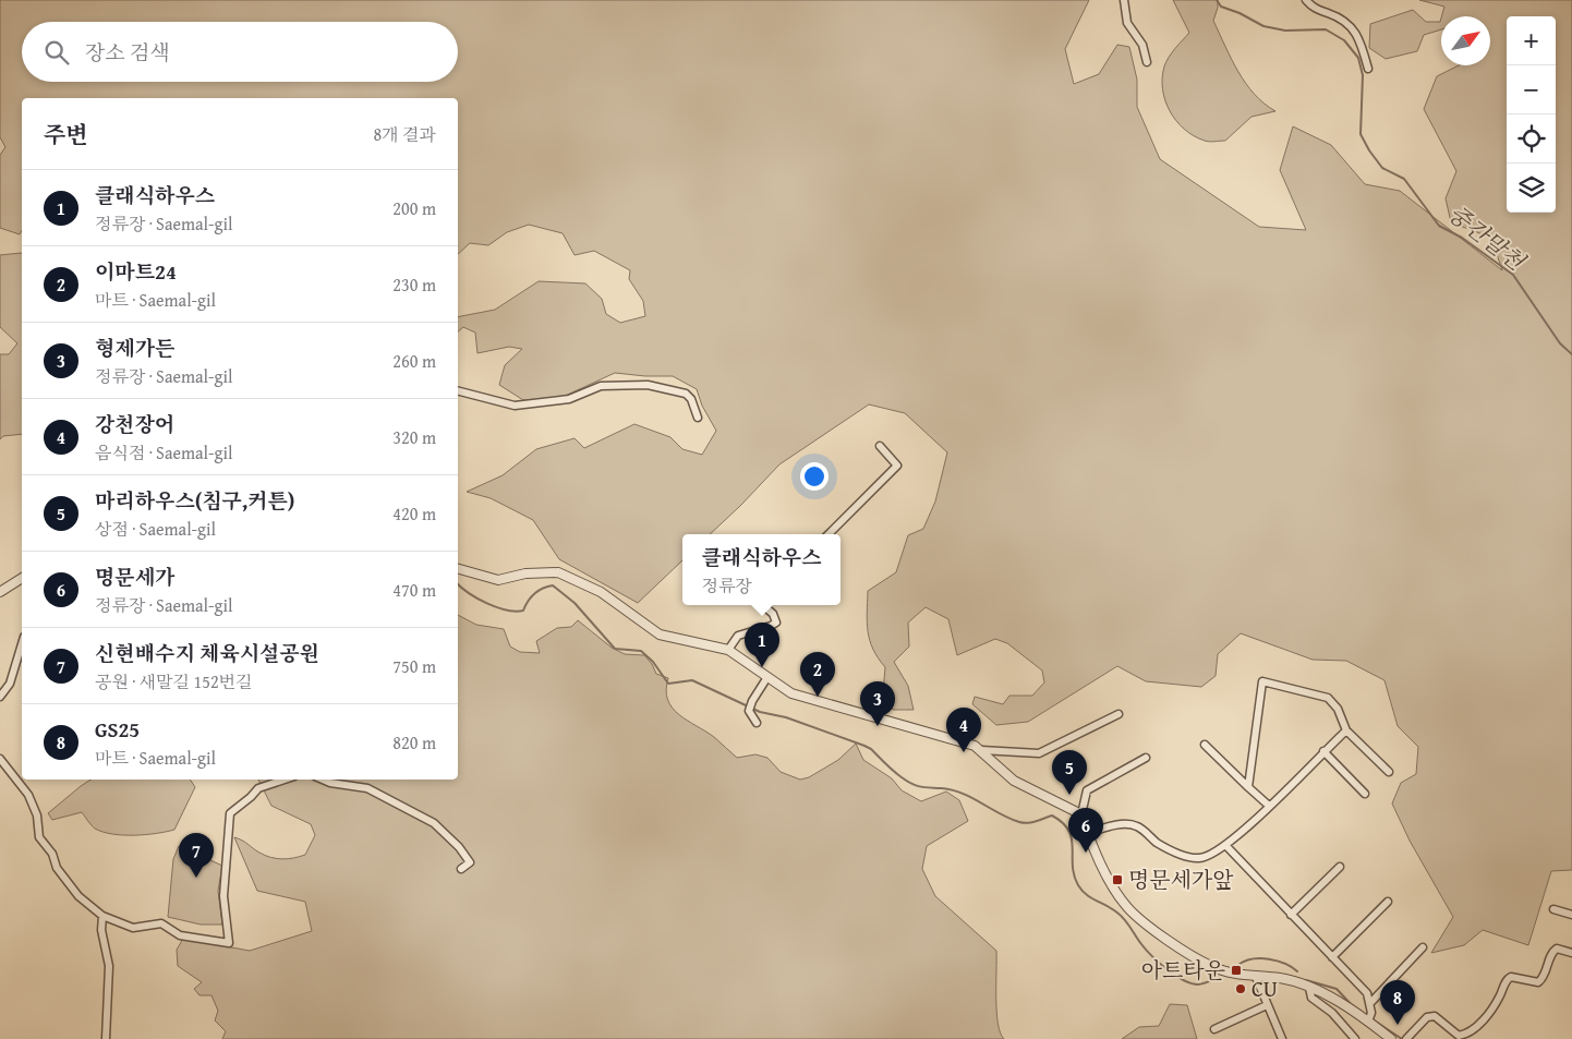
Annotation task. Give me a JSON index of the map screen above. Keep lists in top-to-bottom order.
{
  "water": ["중간말천"],
  "places": {
    "transit": ["명문세가앞", "아트타운"],
    "other": ["CU"]
  },
  "north": "top right",
  "page": {
    "map_buttons": ["+", "−"],
    "search": "장소 검색",
    "heading": ["주변", "8개 결과"],
    "list": [
      {
        "mark": "1",
        "name": "클래식하우스",
        "note": "정류장 · Saemal-gil",
        "value": "200 m"
      },
      {
        "mark": "2",
        "name": "이마트24",
        "note": "마트 · Saemal-gil",
        "value": "230 m"
      },
      {
        "mark": "3",
        "name": "형제가든",
        "note": "정류장 · Saemal-gil",
        "value": "260 m"
      },
      {
        "mark": "4",
        "name": "강천장어",
        "note": "음식점 · Saemal-gil",
        "value": "320 m"
      },
      {
        "mark": "5",
        "name": "마리하우스(침구,커튼)",
        "note": "상점 · Saemal-gil",
        "value": "420 m"
      },
      {
        "mark": "6",
        "name": "명문세가",
        "note": "정류장 · Saemal-gil",
        "value": "470 m"
      },
      {
        "mark": "7",
        "name": "신현배수지 체육시설공원",
        "note": "공원 · 새말길 152번길",
        "value": "750 m"
      },
      {
        "mark": "8",
        "name": "GS25",
        "note": "마트 · Saemal-gil",
        "value": "820 m"
      }
    ],
    "popup": ["클래식하우스", "정류장"],
    "pins": [
      "1",
      "2",
      "3",
      "4",
      "5",
      "6",
      "7",
      "8"
    ]
  }
}
